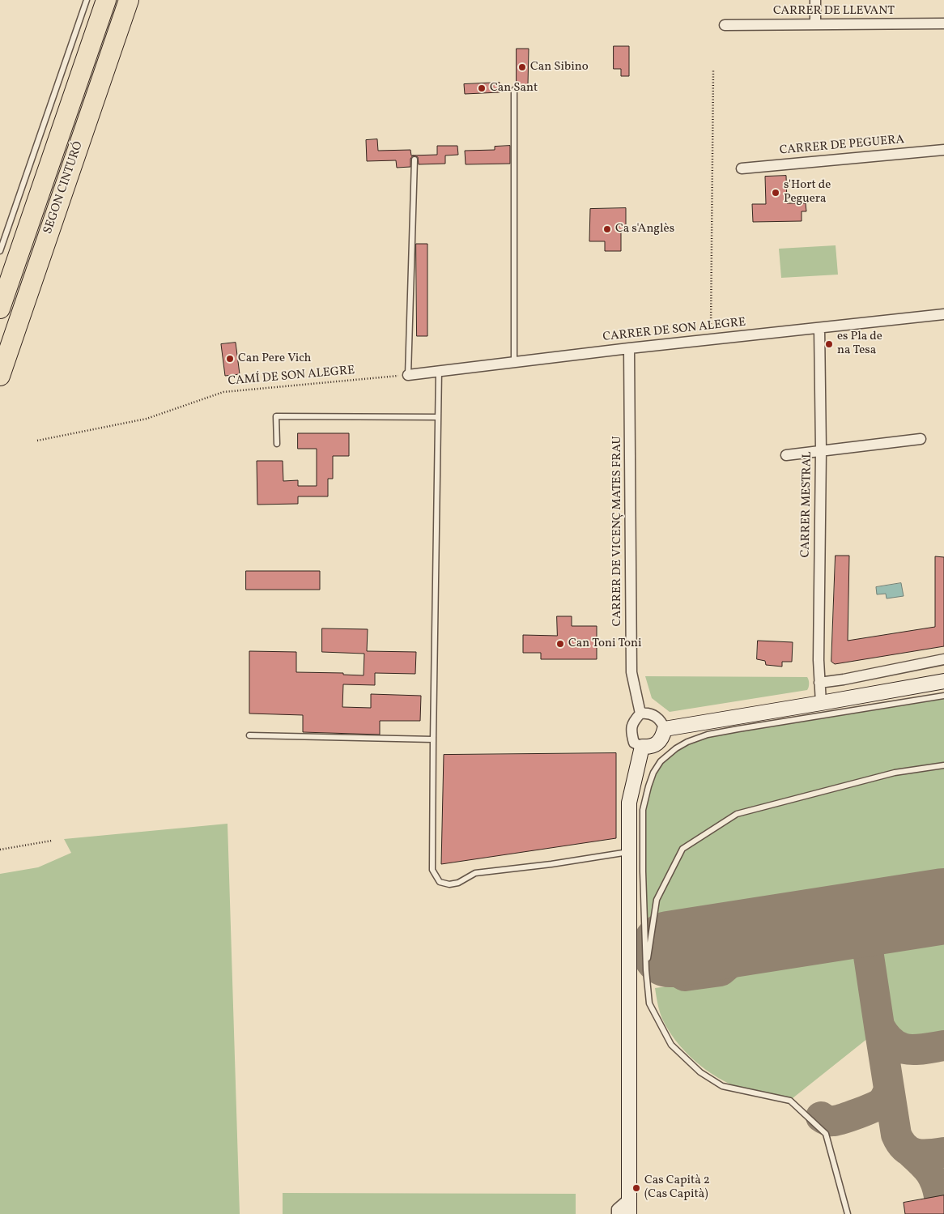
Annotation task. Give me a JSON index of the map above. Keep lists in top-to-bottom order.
{
  "streets": {
    "highway": ["SEGON CINTURÓ"],
    "street": [
      "CARRER DE LLEVANT",
      "CARRER DE PEGUERA",
      "CARRER DE SON ALEGRE",
      "CARRER MESTRAL",
      "CARRER DE VICENÇ MATES FRAU"
    ],
    "path": ["CAMÍ DE SON ALEGRE"]
  },
  "crossings": [
    ["CARRER DE SON ALEGRE", "CAMÍ DE SON ALEGRE"],
    ["CARRER DE SON ALEGRE", "CARRER MESTRAL"],
    ["CARRER DE SON ALEGRE", "CARRER DE VICENÇ MATES FRAU"]
  ],
  "places": [
    "Can Sibino",
    "Can Sant",
    "s'Hort de Peguera",
    "Ca s'Anglès",
    "es Pla de na Tesa",
    "Can Pere Vich",
    "Can Toni Toni",
    "Cas Capità 2 (Cas Capità)"
  ]
}
